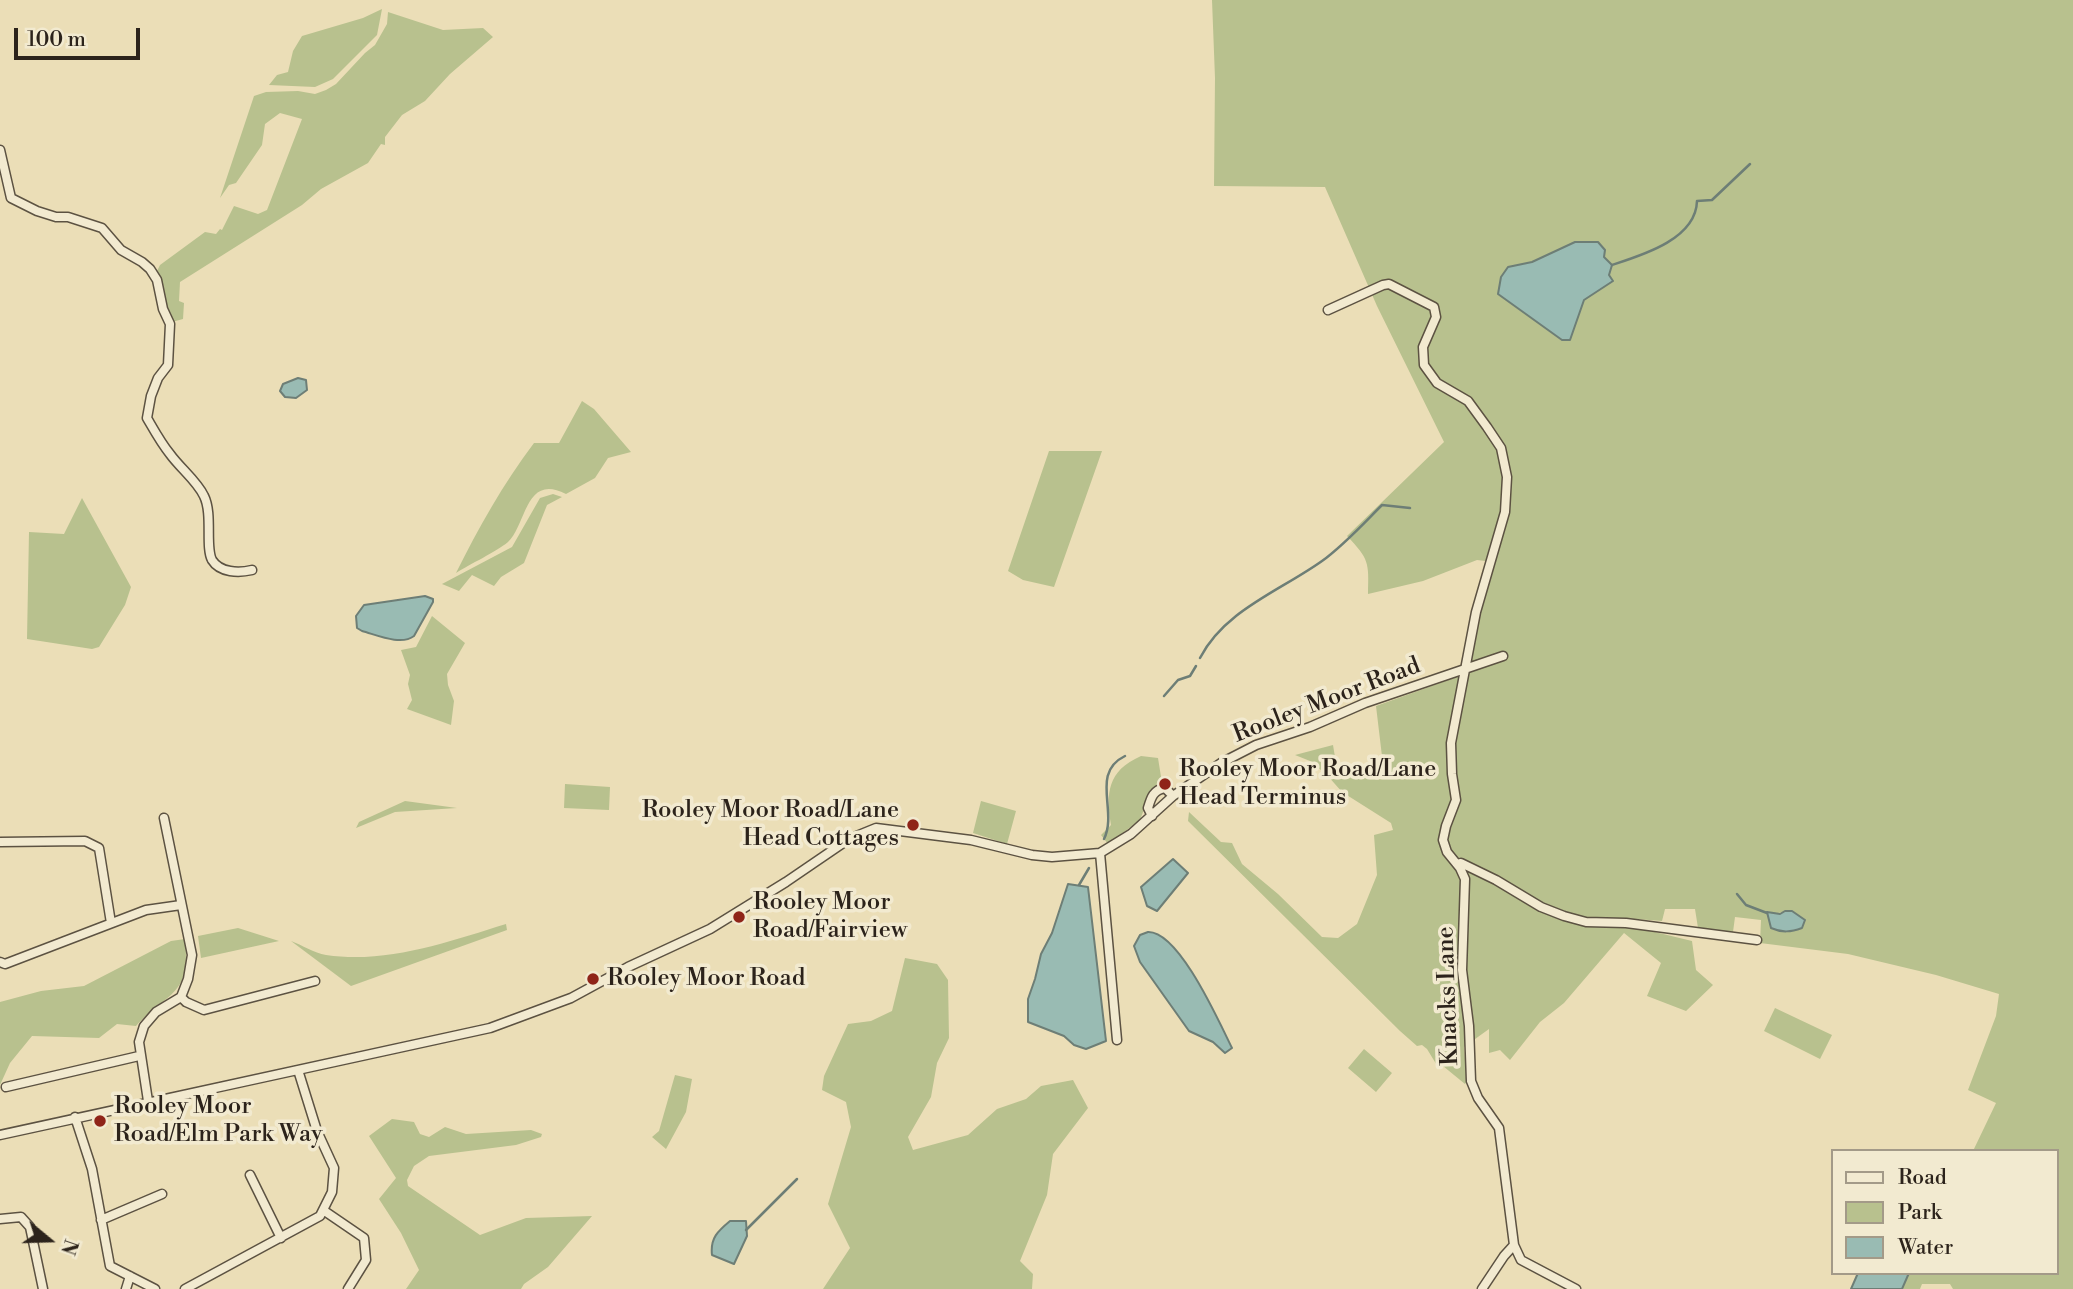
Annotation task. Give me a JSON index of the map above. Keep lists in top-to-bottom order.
{
  "streets": {
    "street": ["Rooley Moor Road", "Knacks Lane"]
  },
  "crossings": [
    ["Rooley Moor Road", "Knacks Lane"]
  ],
  "places": [
    "Rooley Moor Road/Lane Head Terminus",
    "Rooley Moor Road/Lane Head Cottages",
    "Rooley Moor Road/Fairview",
    "Rooley Moor Road",
    "Rooley Moor Road/Elm Park Way"
  ],
  "legend": ["Road", "Park", "Water"],
  "scale_bar": "100 m",
  "north": "right"
}
